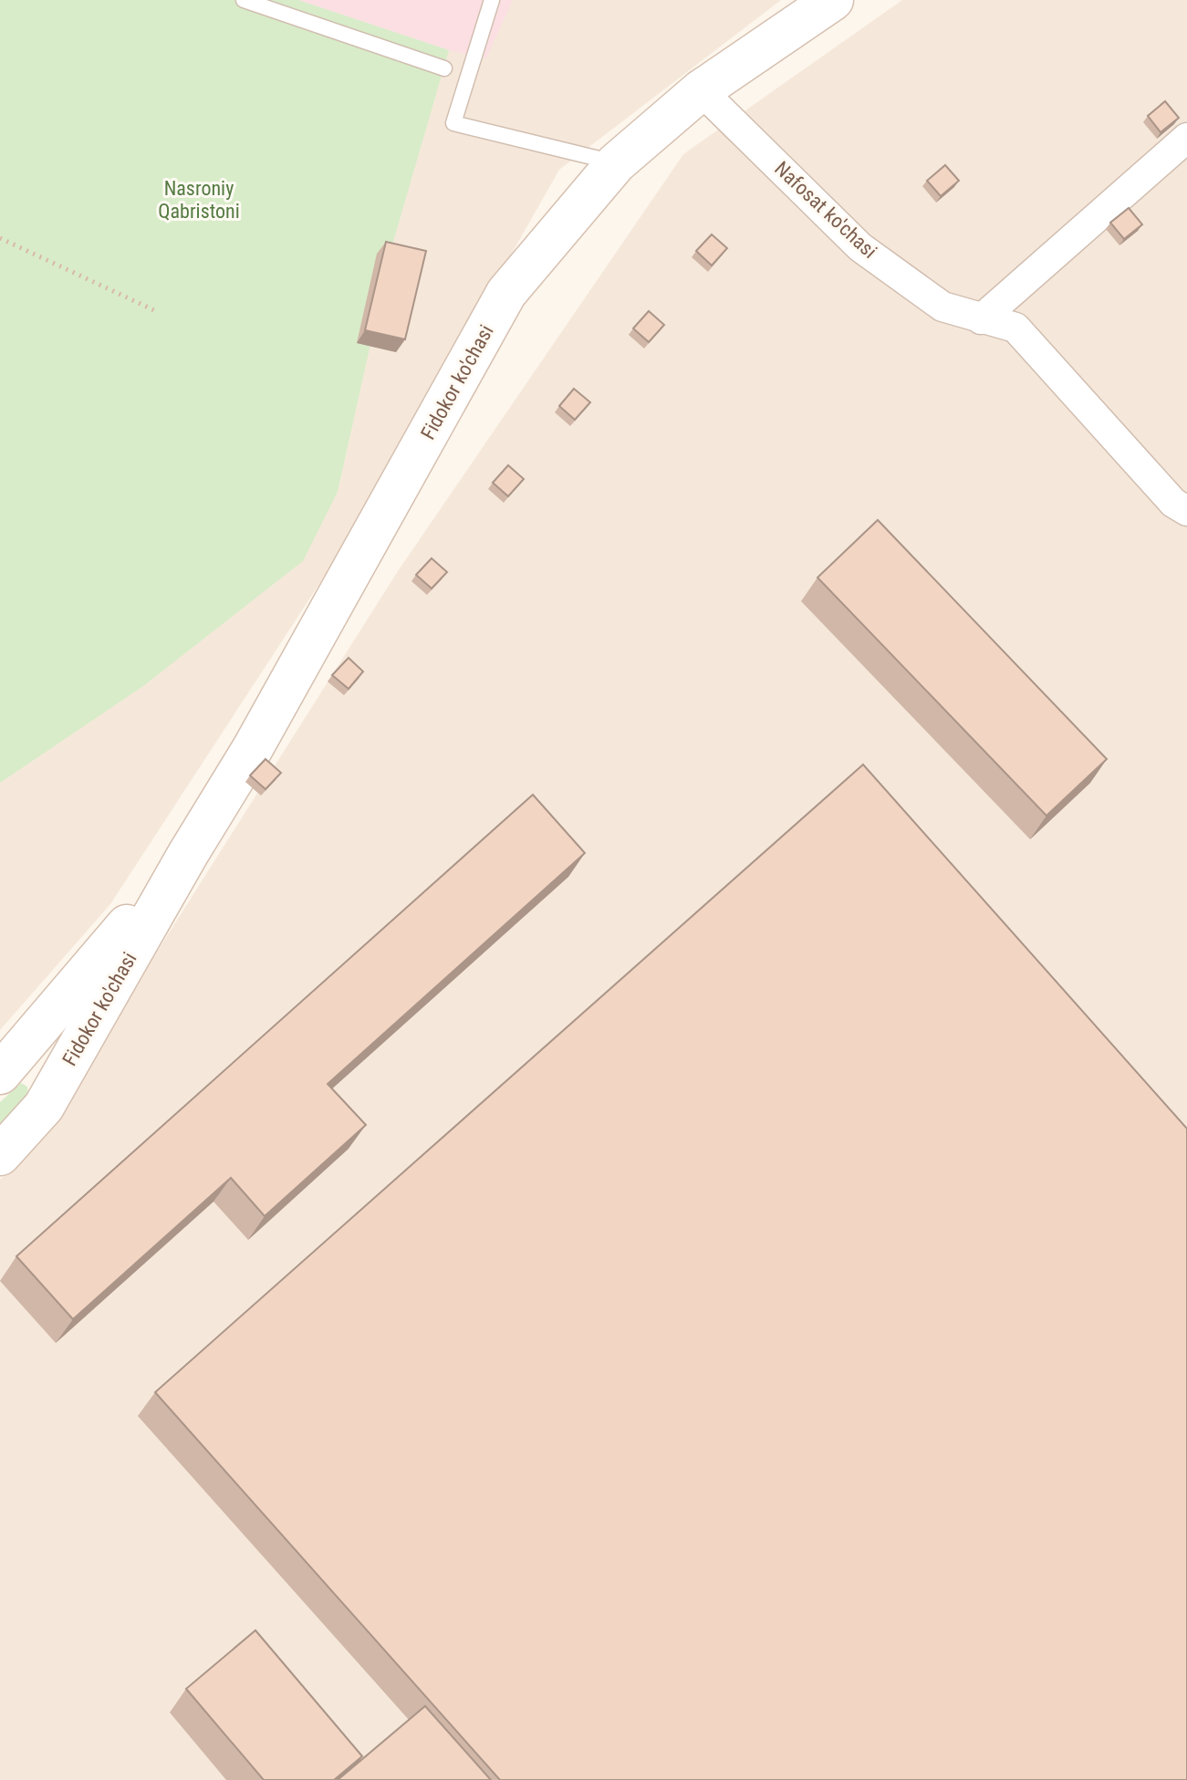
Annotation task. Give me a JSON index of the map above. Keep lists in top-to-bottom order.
{
  "streets": {
    "street": ["Nafosat ko'chasi", "Fidokor ko'chasi"]
  },
  "crossings": [
    ["Nafosat ko'chasi", "Fidokor ko'chasi"]
  ],
  "parks": ["Nasroniy Qabristoni"]
}
